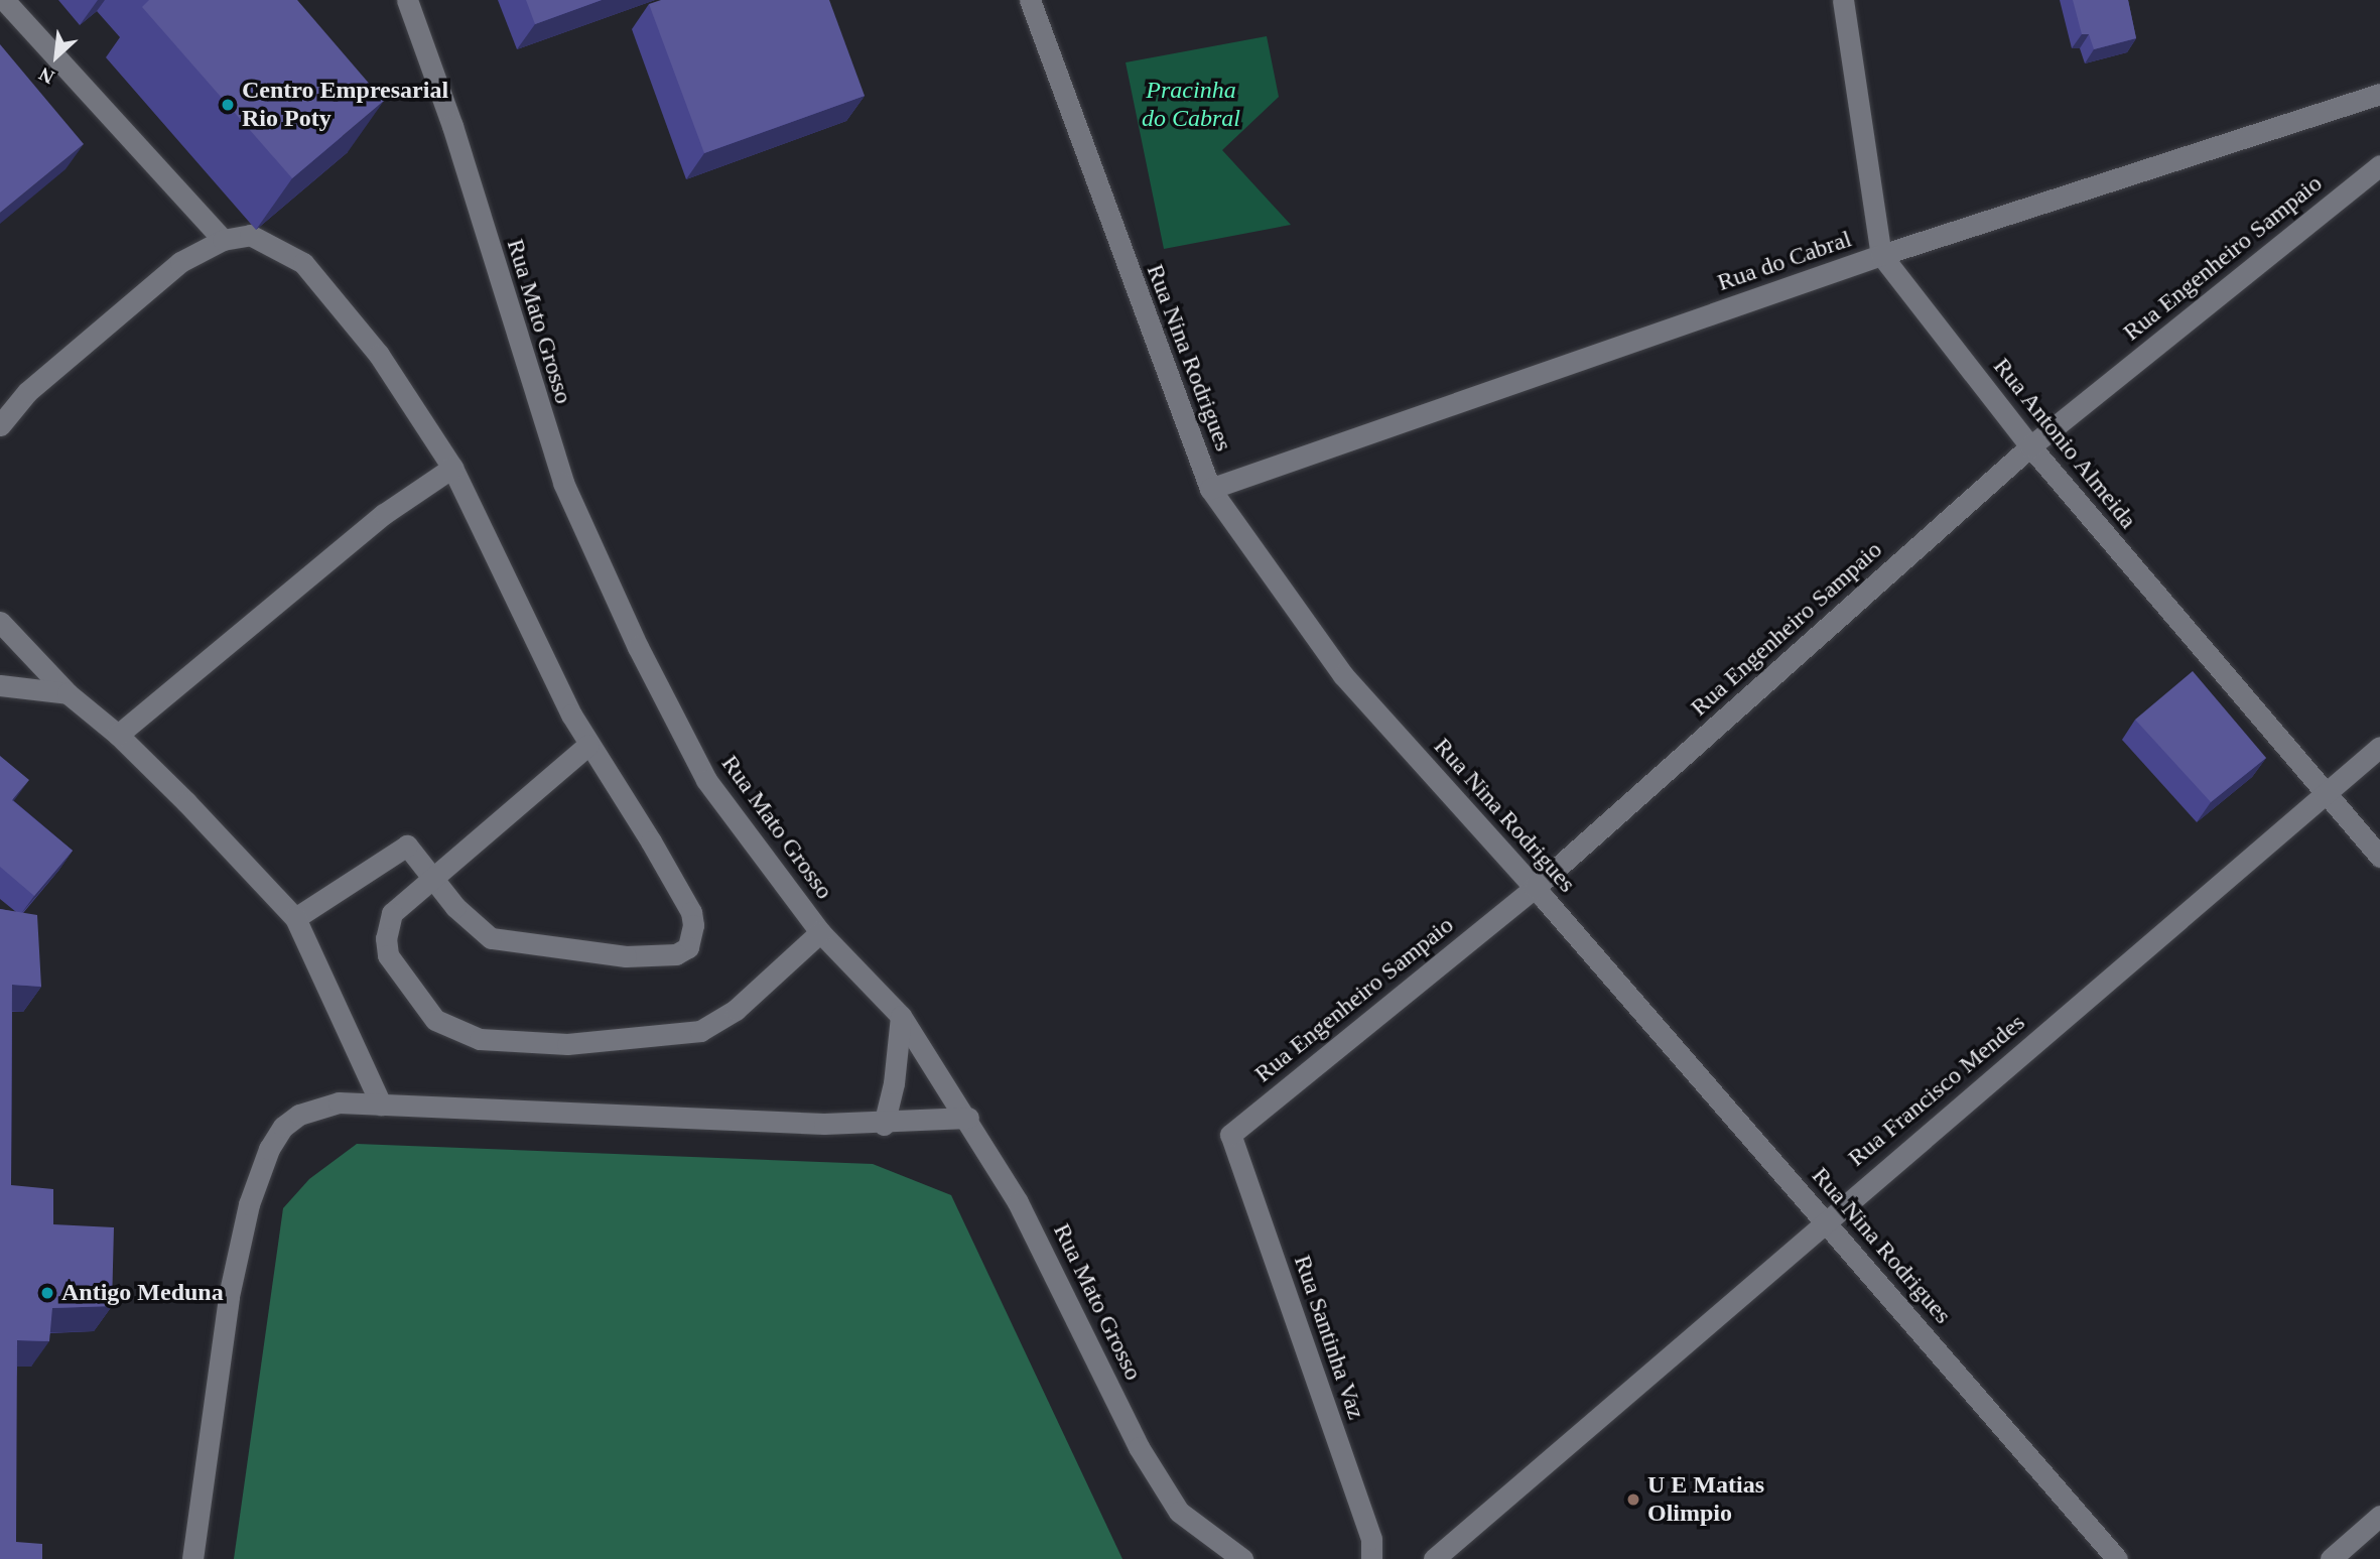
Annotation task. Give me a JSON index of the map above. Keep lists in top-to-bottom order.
{
  "streets": {
    "street": [
      "Rua Engenheiro Sampaio",
      "Rua do Cabral",
      "Rua Mato Grosso",
      "Rua Nina Rodrigues",
      "Rua Antonio Almeida",
      "Rua Francisco Mendes",
      "Rua Santinha Vaz"
    ]
  },
  "crossings": [
    ["Rua Engenheiro Sampaio", "Rua Nina Rodrigues"],
    ["Rua Engenheiro Sampaio", "Rua Antonio Almeida"],
    ["Rua Engenheiro Sampaio", "Rua Santinha Vaz"],
    ["Rua do Cabral", "Rua Nina Rodrigues"],
    ["Rua do Cabral", "Rua Antonio Almeida"],
    ["Rua Nina Rodrigues", "Rua Francisco Mendes"],
    ["Rua Antonio Almeida", "Rua Francisco Mendes"]
  ],
  "parks": ["Pracinha do Cabral"],
  "places": ["Centro Empresarial Rio Poty", "Antigo Meduna", "U E Matias Olimpio"],
  "north": "bottom left"
}
